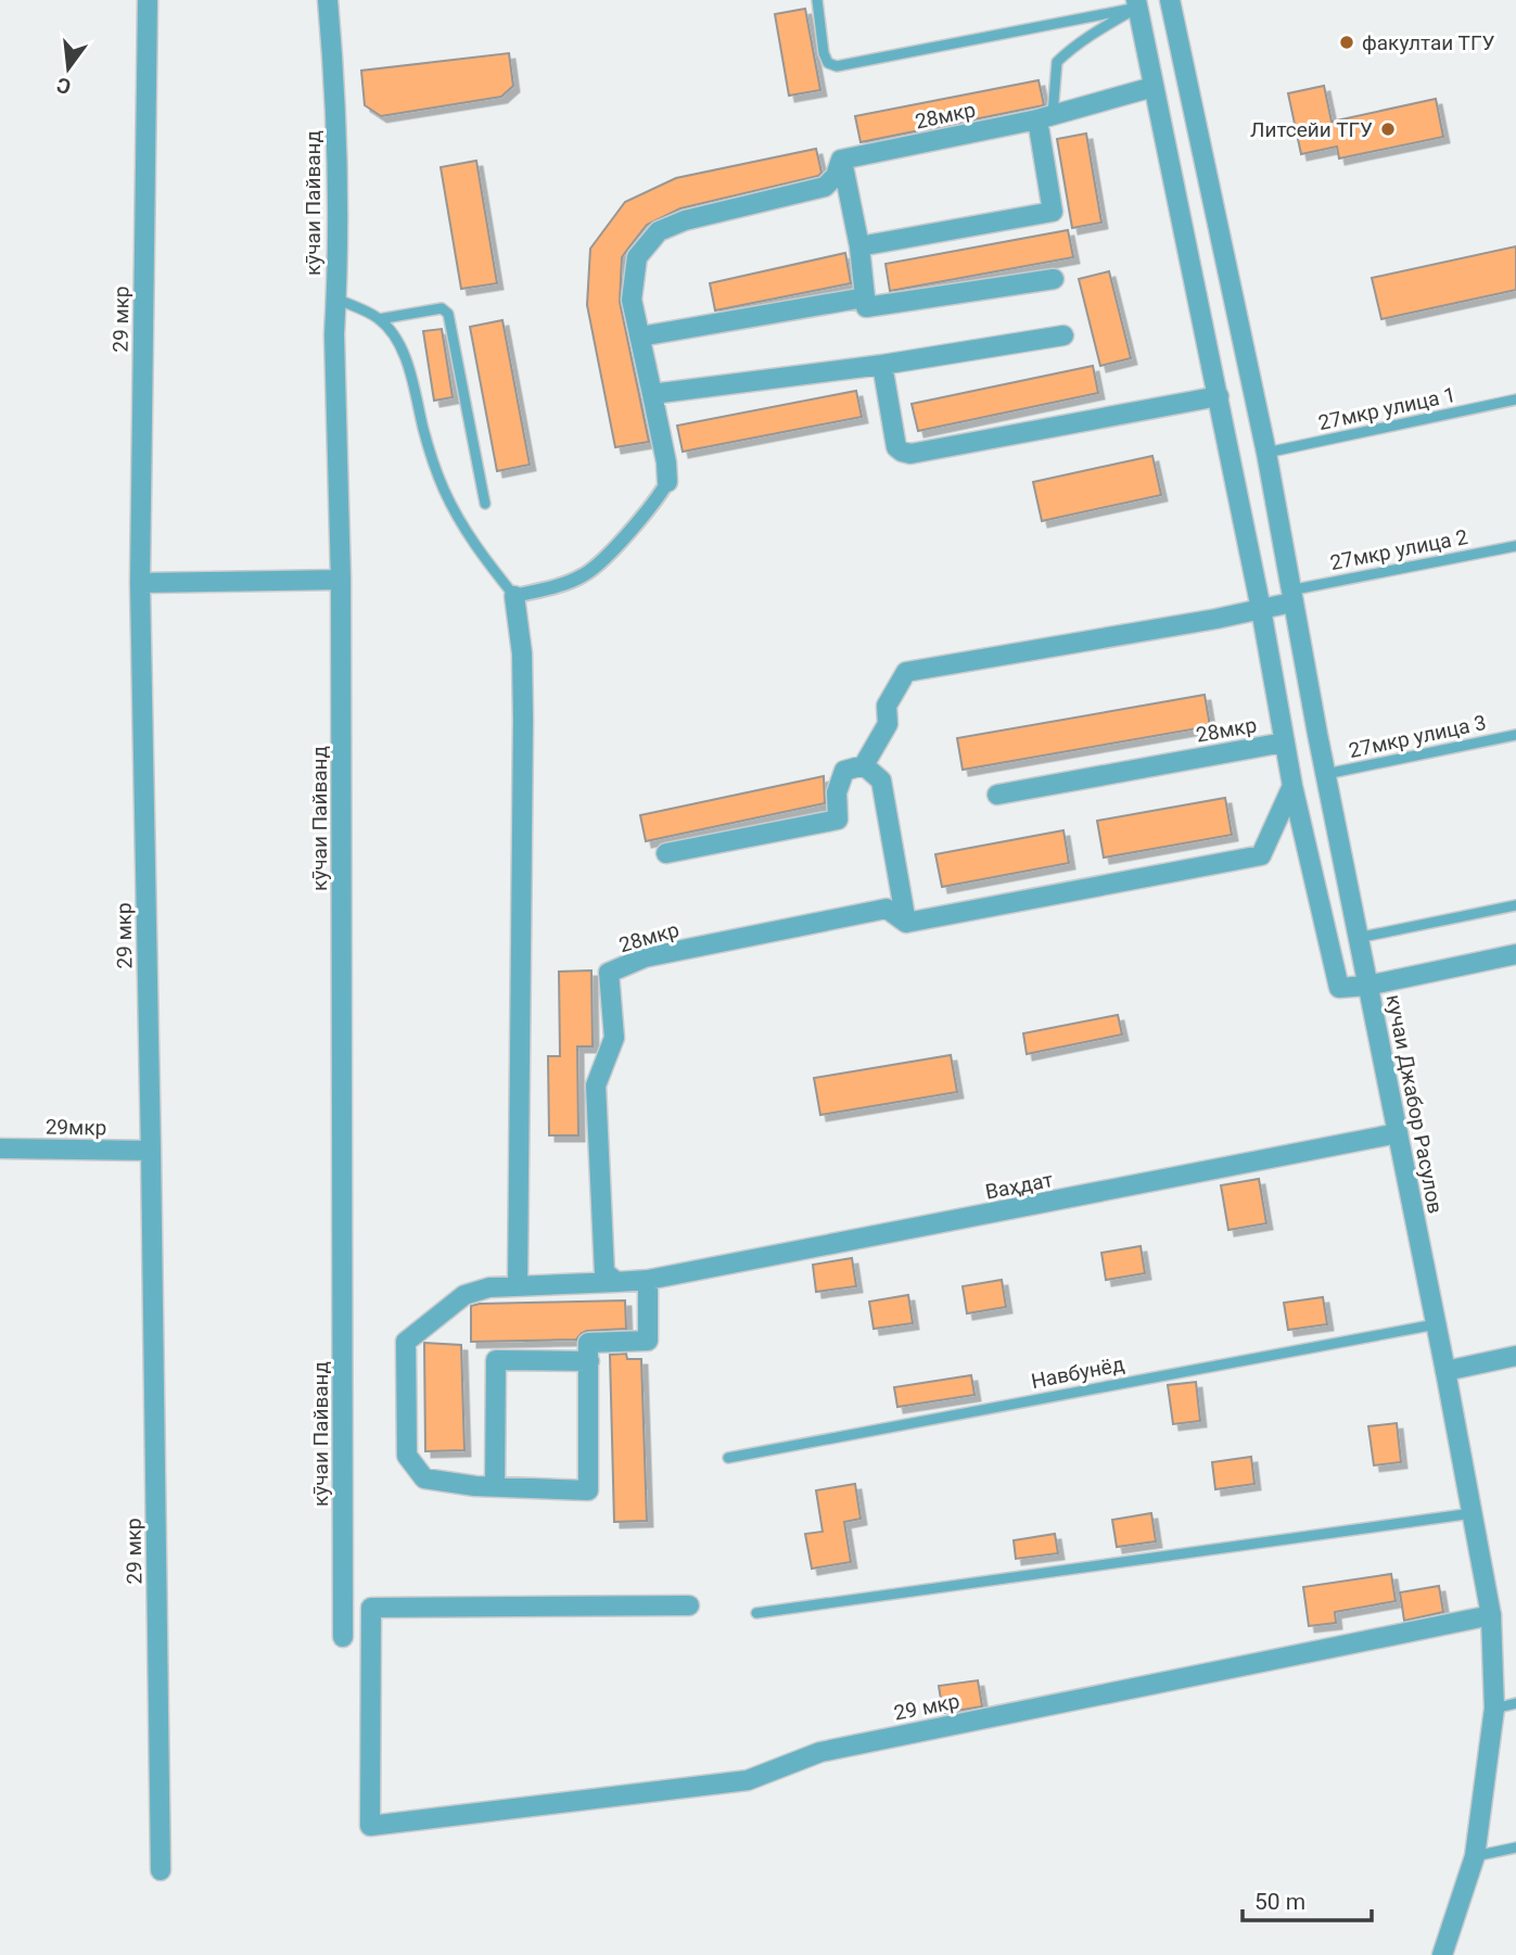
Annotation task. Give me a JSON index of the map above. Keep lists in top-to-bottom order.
{
  "streets": {
    "street": [
      "28мкр",
      "кӯчаи Пайванд",
      "29 мкр",
      "кучаи Джабор Расулов",
      "29мкр",
      "Ваҳдат"
    ],
    "lane": [
      "27мкр улица 1",
      "27мкр улица 2",
      "27мкр улица 3",
      "Навбунёд"
    ]
  },
  "crossings": [
    ["29 мкр", "кучаи Джабор Расулов"],
    ["29 мкр", "29мкр"],
    ["27мкр улица 1", "кучаи Джабор Расулов"],
    ["27мкр улица 2", "кучаи Джабор Расулов"],
    ["27мкр улица 3", "кучаи Джабор Расулов"],
    ["кучаи Джабор Расулов", "Ваҳдат"],
    ["кучаи Джабор Расулов", "Навбунёд"]
  ],
  "places": ["факултаи ТГУ", "Литсейи ТГУ"],
  "scale_bar": "50 m",
  "north": "bottom"
}
